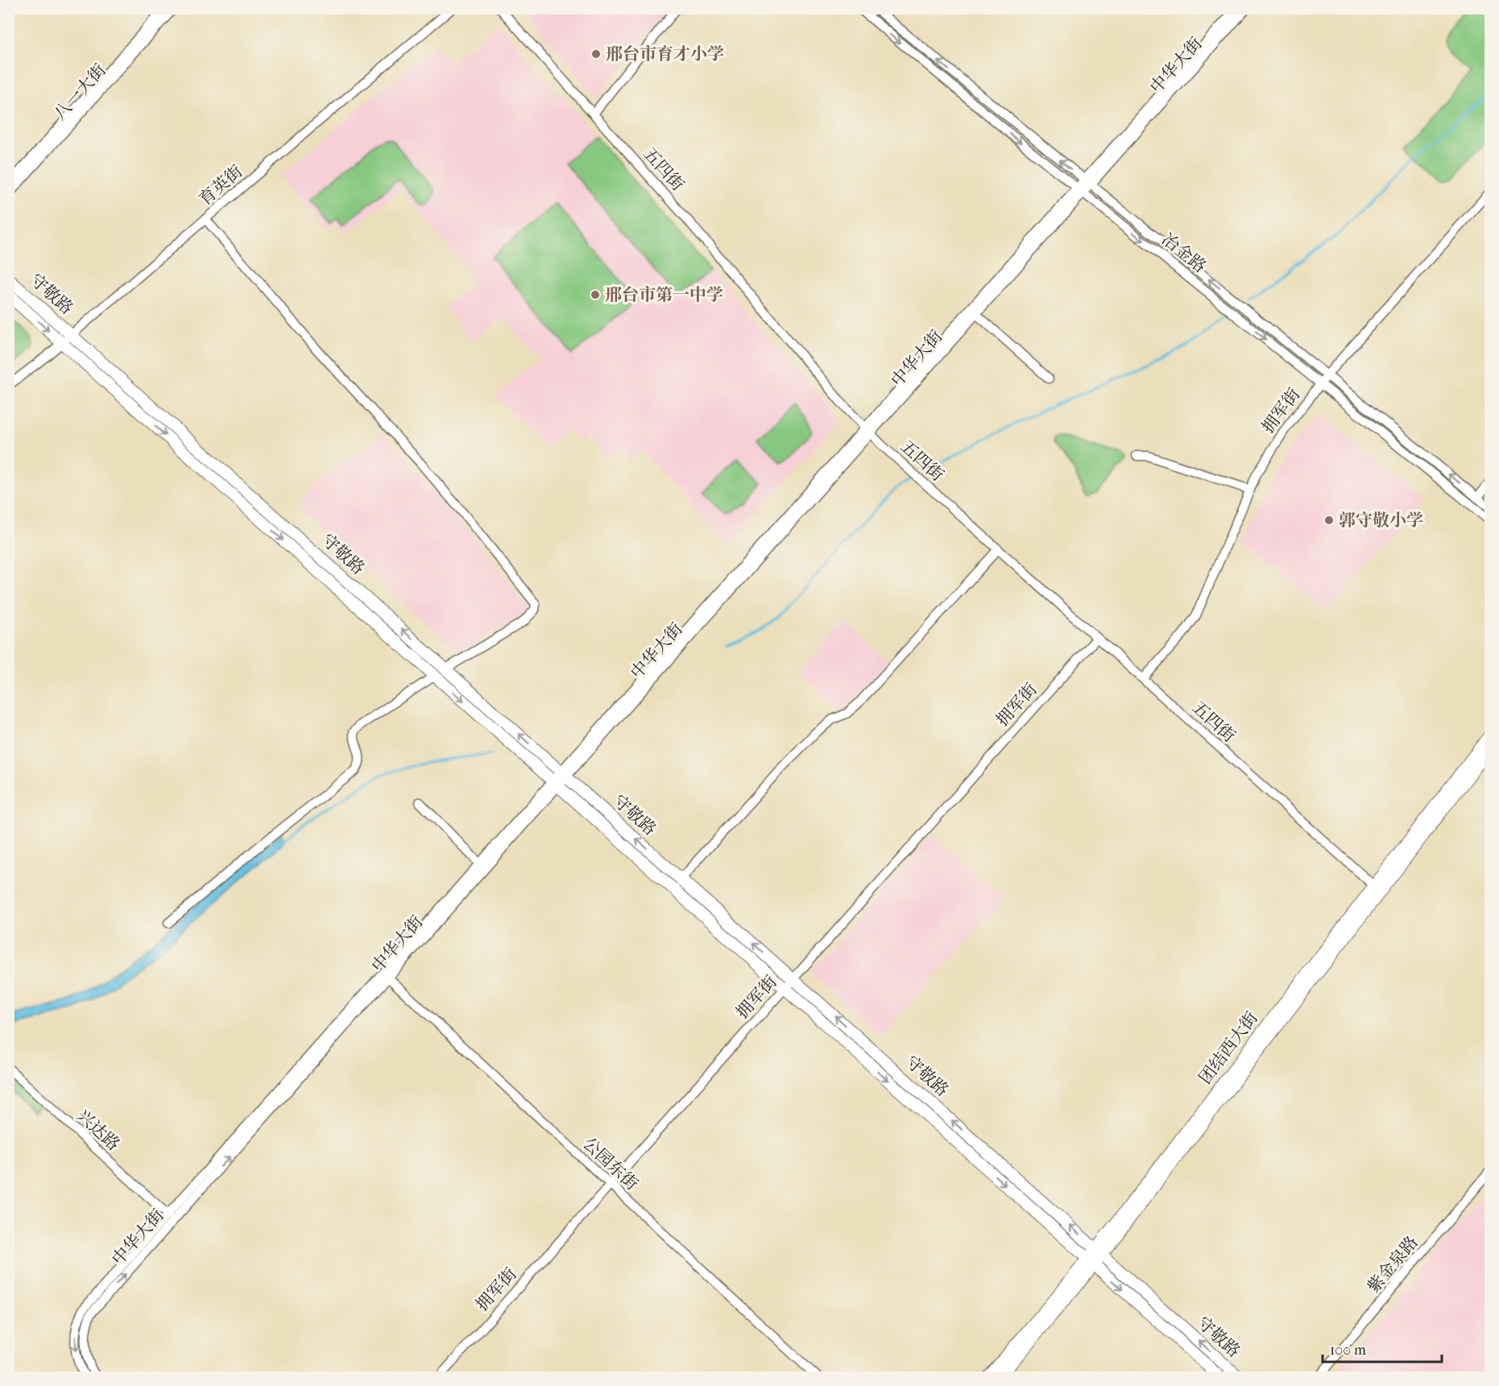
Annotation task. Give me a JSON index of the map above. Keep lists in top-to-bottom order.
{
  "streets": {
    "main road": ["守敬路", "团结西大街"],
    "street": [
      "中华大街",
      "八一大街",
      "五四街",
      "育英街",
      "冶金路",
      "拥军街",
      "兴达路",
      "公园东街",
      "紫金泉路"
    ]
  },
  "crossings": [
    ["中华大街", "五四街"],
    ["中华大街", "冶金路"],
    ["中华大街", "守敬路"],
    ["中华大街", "兴达路"],
    ["中华大街", "公园东街"],
    ["五四街", "拥军街"],
    ["五四街", "团结西大街"],
    ["育英街", "守敬路"],
    ["冶金路", "拥军街"],
    ["守敬路", "拥军街"],
    ["守敬路", "团结西大街"],
    ["拥军街", "公园东街"]
  ],
  "places": ["邢台市育才小学", "邢台市第一中学", "郭守敬小学"],
  "scale_bar": "100 m"
}
